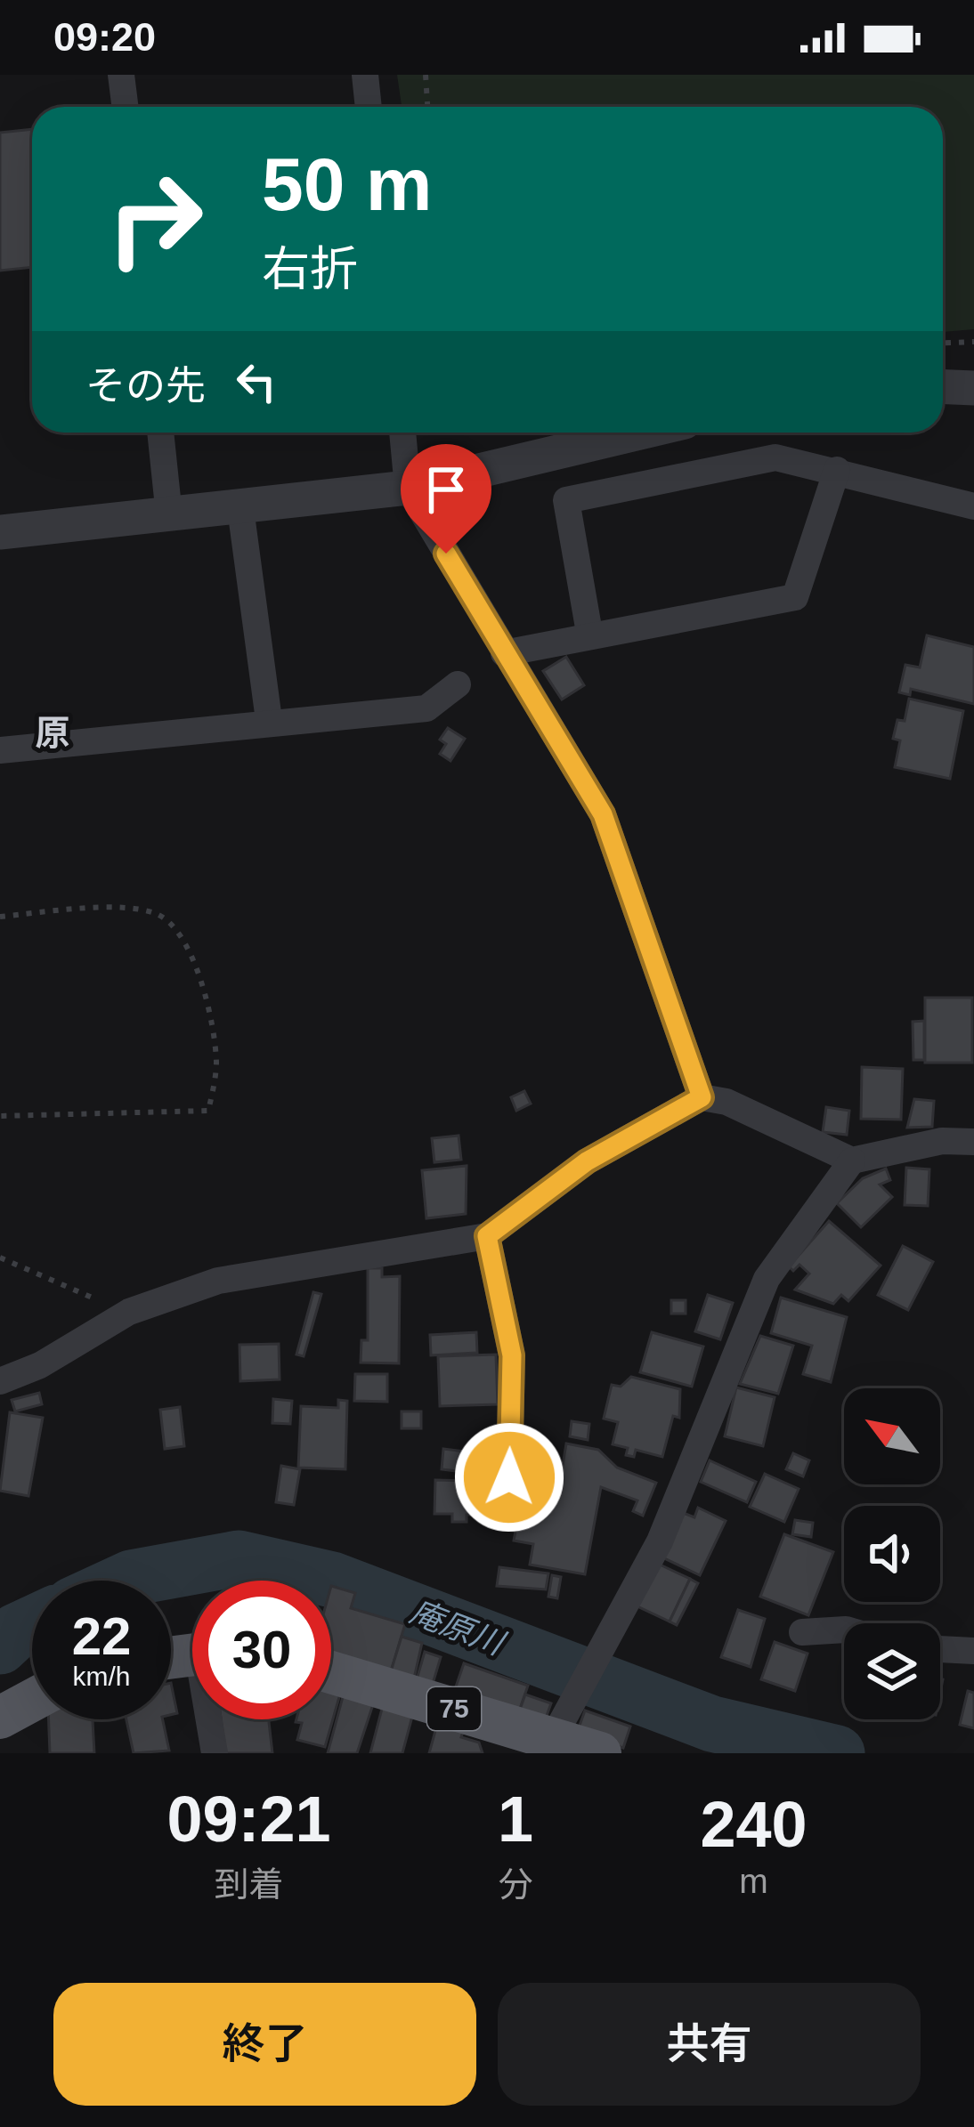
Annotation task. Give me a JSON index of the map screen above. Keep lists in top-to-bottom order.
{
  "streets": {
    "main road": ["75"]
  },
  "districts": ["原"],
  "water": ["庵原川"],
  "north": "top left",
  "page": {
    "status": "09:20",
    "turn": ["50 m", "右折"],
    "then": "その先",
    "speed": "22 km/h",
    "limit": "30",
    "eta": [
      "09:21",
      "到着",
      "1",
      "分",
      "240",
      "m"
    ],
    "buttons": ["終了", "共有"]
  }
}
